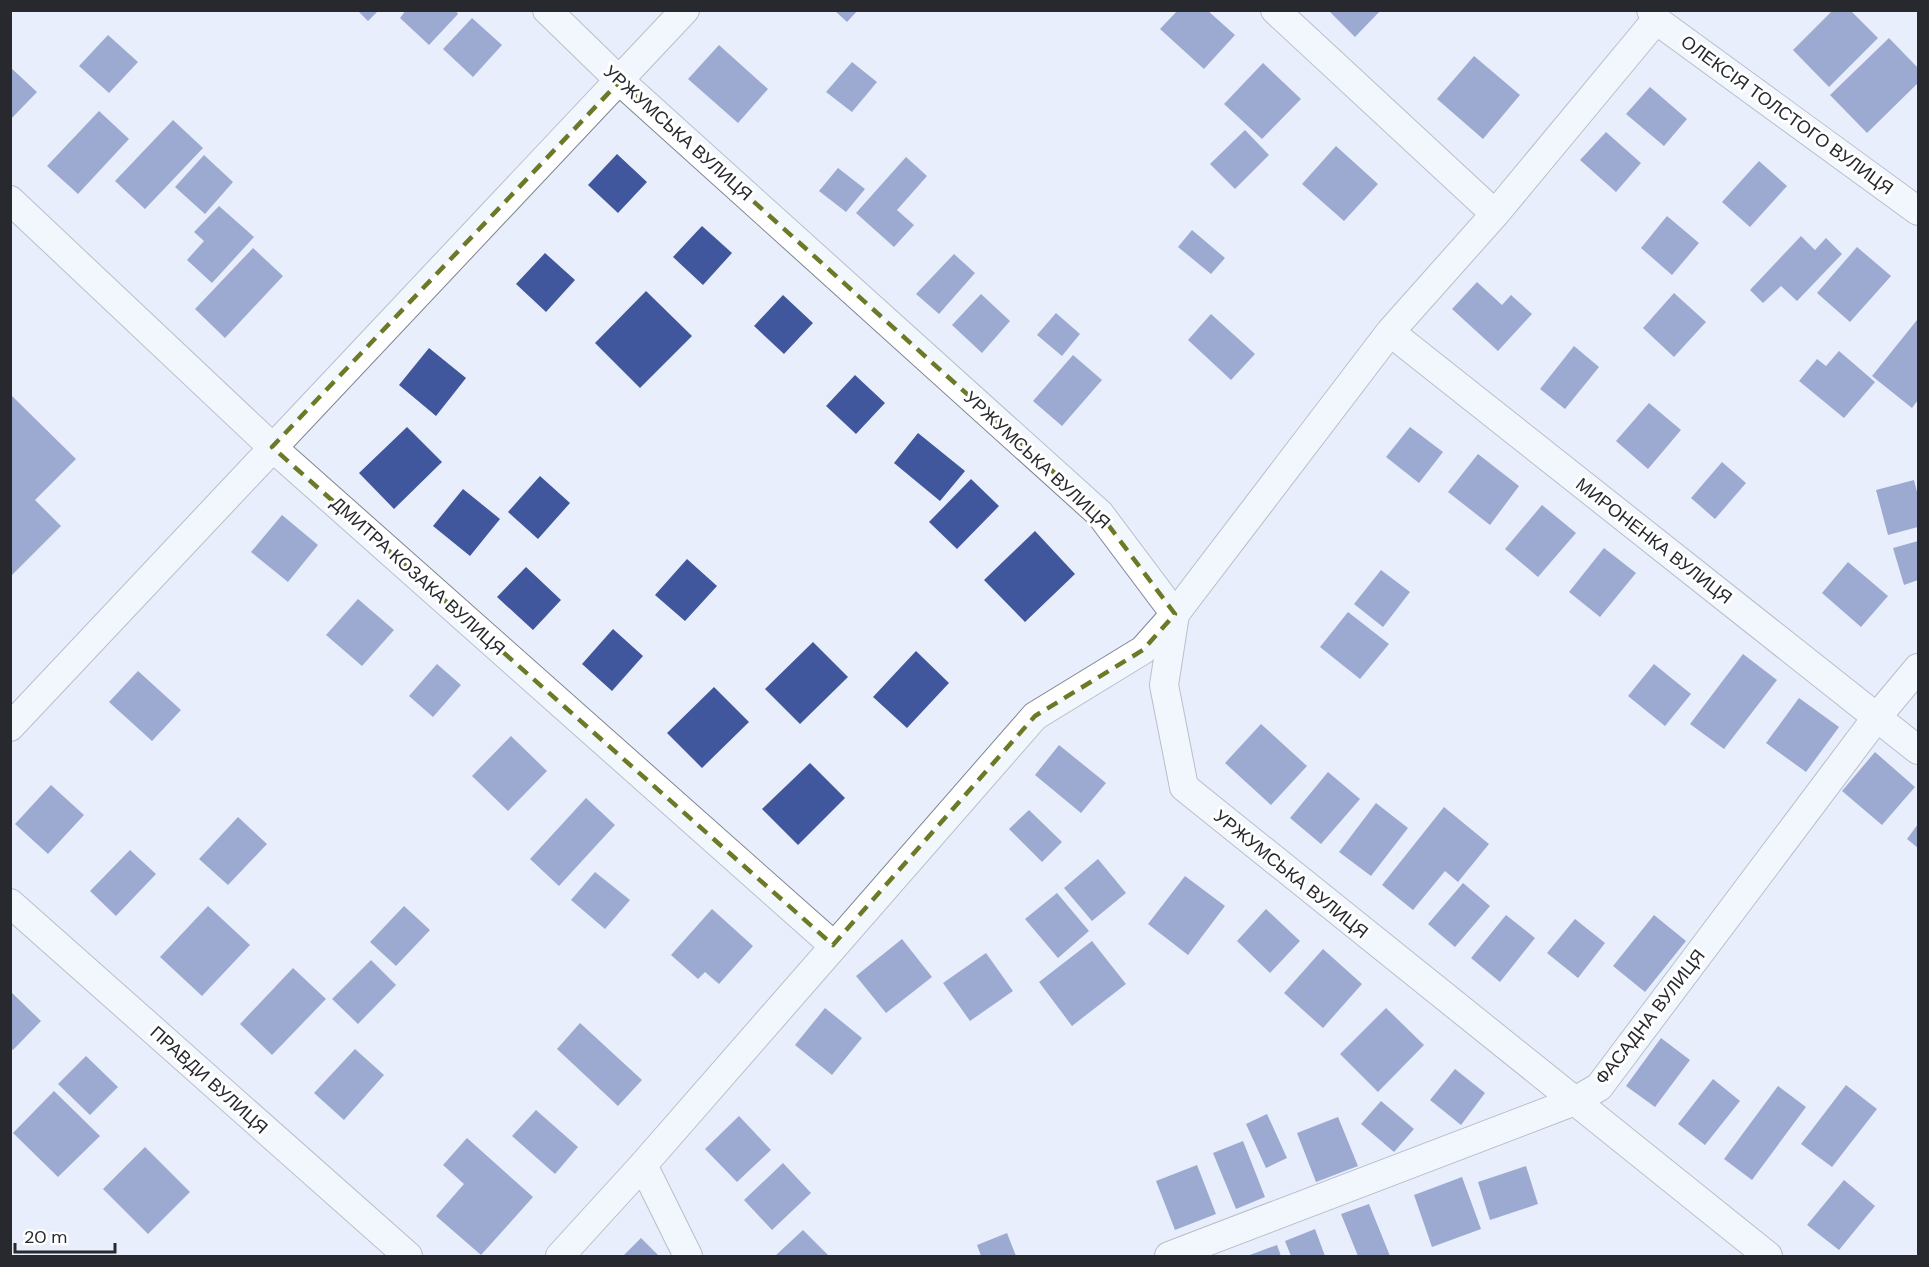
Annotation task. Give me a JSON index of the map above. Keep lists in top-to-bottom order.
{
  "streets": {
    "street": [
      "ОЛЕКСІЯ ТОЛСТОГО ВУЛИЦЯ",
      "УРЖУМСЬКА ВУЛИЦЯ",
      "МИРОНЕНКА ВУЛИЦЯ",
      "ДМИТРА КОЗАКА ВУЛИЦЯ",
      "ФАСАДНА ВУЛИЦЯ",
      "ПРАВДИ ВУЛИЦЯ"
    ]
  },
  "crossings": [
    ["УРЖУМСЬКА ВУЛИЦЯ", "ФАСАДНА ВУЛИЦЯ"],
    ["МИРОНЕНКА ВУЛИЦЯ", "ФАСАДНА ВУЛИЦЯ"]
  ],
  "scale_bar": "20 m"
}
